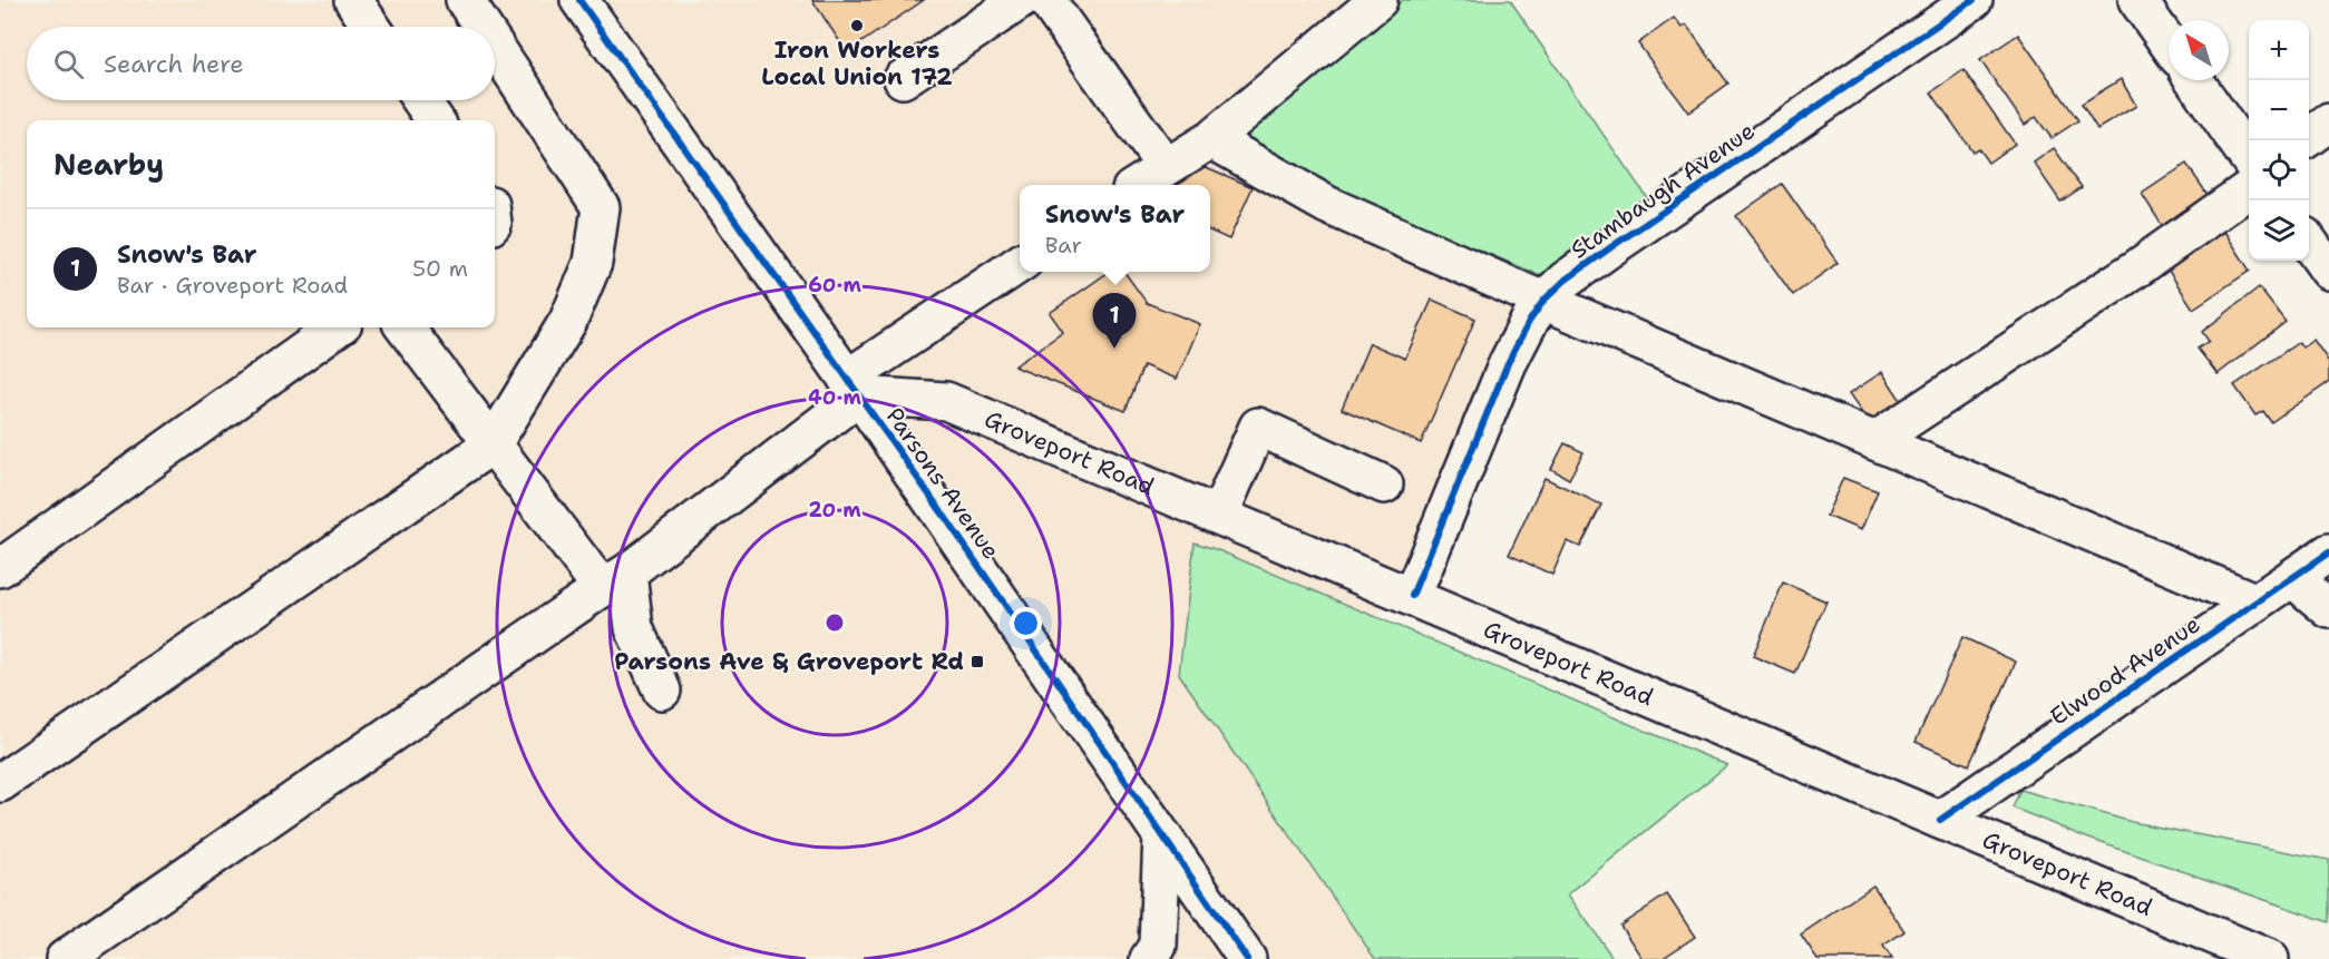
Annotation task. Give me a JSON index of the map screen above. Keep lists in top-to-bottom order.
{
  "streets": {
    "street": [
      "Stambaugh Avenue",
      "Groveport Road",
      "Parsons Avenue",
      "Elwood Avenue"
    ]
  },
  "crossings": [
    ["Stambaugh Avenue", "Groveport Road"],
    ["Groveport Road", "Parsons Avenue"],
    ["Groveport Road", "Elwood Avenue"]
  ],
  "places": {
    "other": ["Iron Workers Local Union 172"],
    "transit": ["Parsons Ave & Groveport Rd"]
  },
  "north": "top left",
  "page": {
    "map_buttons": ["+", "−"],
    "search": "Search here",
    "heading": "Nearby",
    "popup": ["Snow's Bar", "Bar"],
    "list": [
      {
        "mark": "1",
        "name": "Snow's Bar",
        "note": "Bar · Groveport Road",
        "value": "50 m"
      }
    ],
    "pins": "1"
  },
  "rings": ["60 m", "40 m", "20 m"]
}
